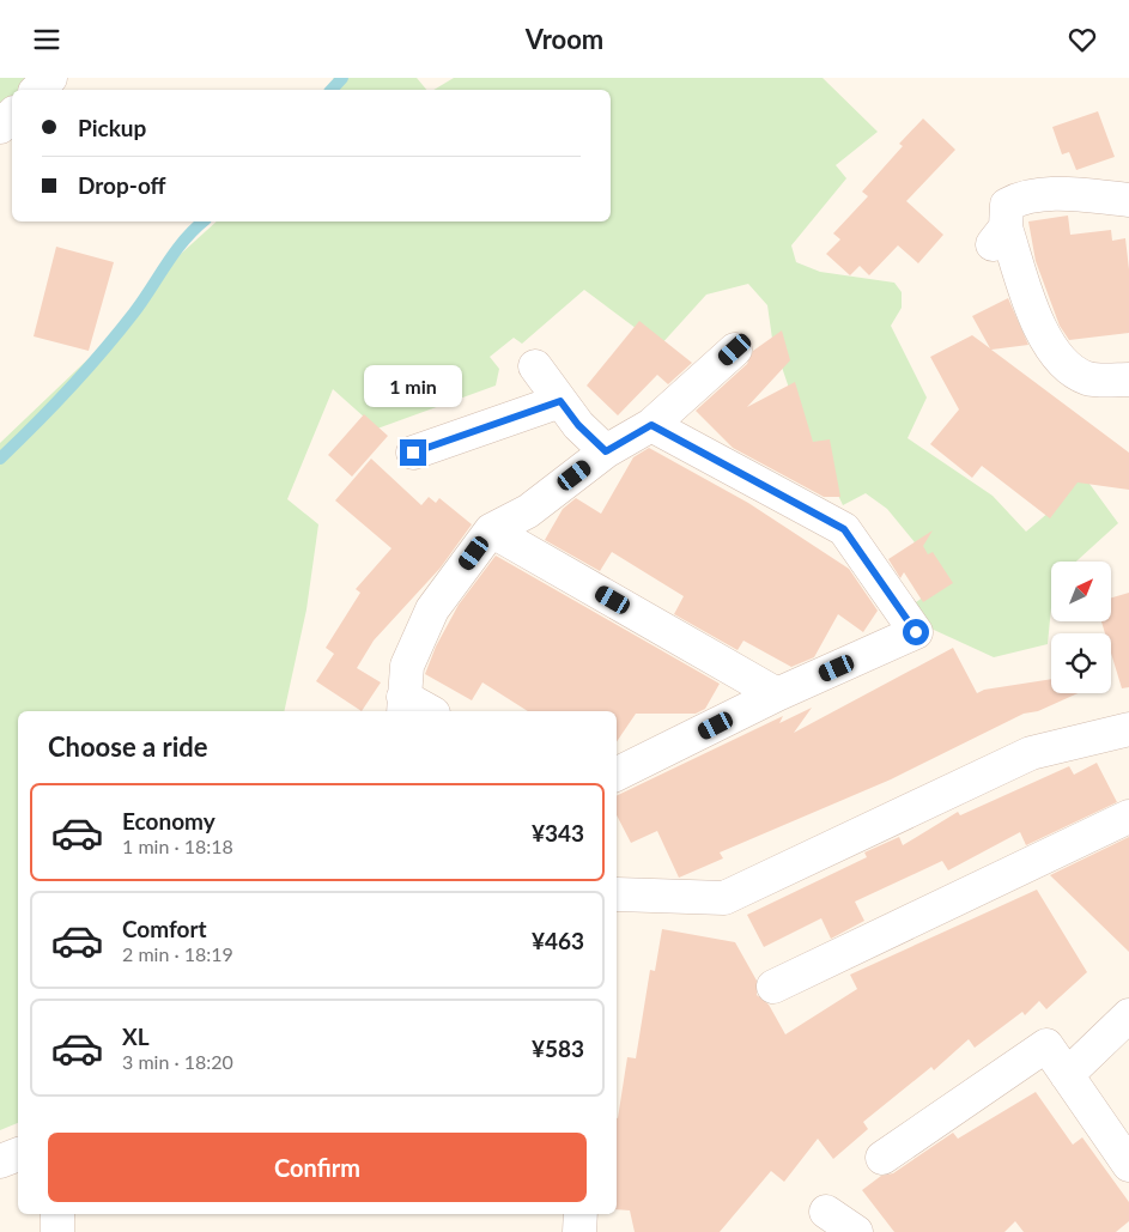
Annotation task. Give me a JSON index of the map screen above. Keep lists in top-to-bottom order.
{
  "north": "top right",
  "page": {
    "header": "Vroom",
    "banner": ["Pickup", "Drop-off"],
    "bubble": "1 min",
    "heading": "Choose a ride",
    "list": [
      {
        "name": "Economy",
        "note": "1 min · 18:18",
        "value": "¥343"
      },
      {
        "name": "Comfort",
        "note": "2 min · 18:19",
        "value": "¥463"
      },
      {
        "name": "XL",
        "note": "3 min · 18:20",
        "value": "¥583"
      }
    ],
    "buttons": "Confirm"
  }
}
